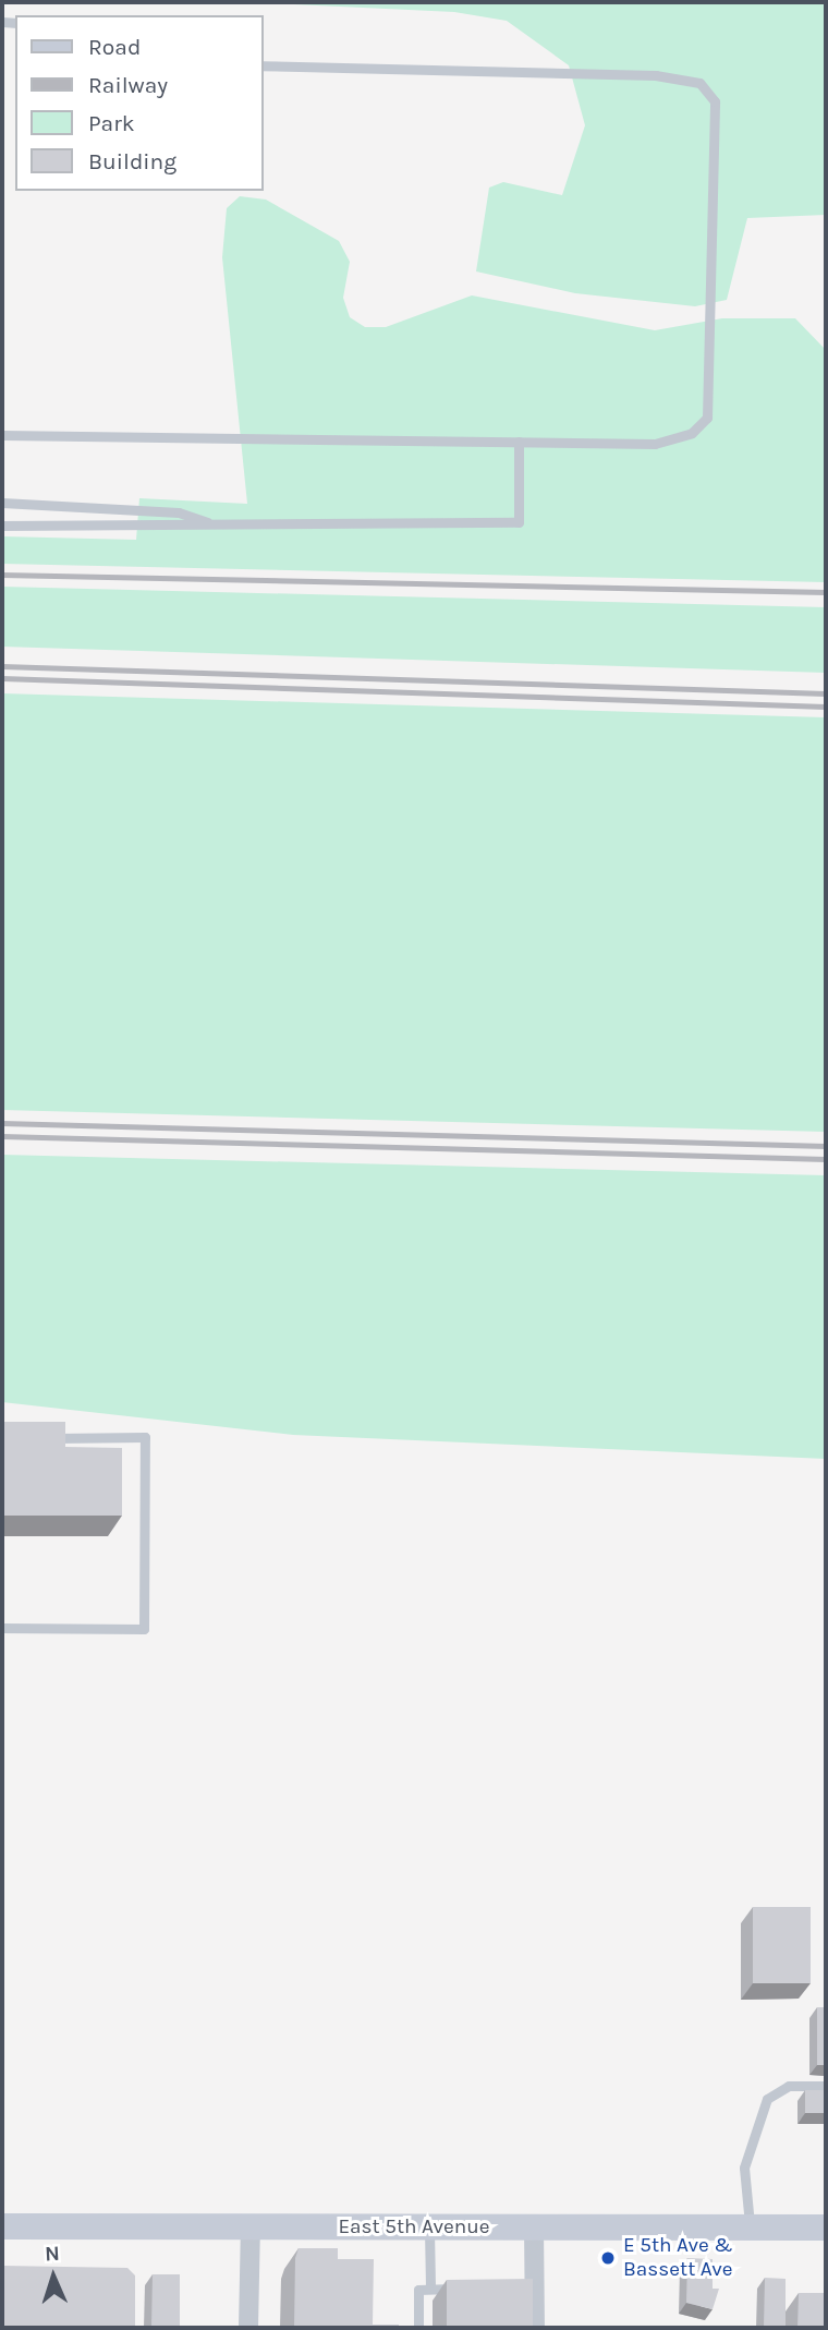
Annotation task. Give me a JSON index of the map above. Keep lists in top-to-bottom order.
{
  "streets": {
    "main road": ["East 5th Avenue"]
  },
  "places": ["E 5th Ave & Bassett Ave"],
  "legend": [
    "Road",
    "Railway",
    "Park",
    "Building"
  ],
  "north": "top"
}
